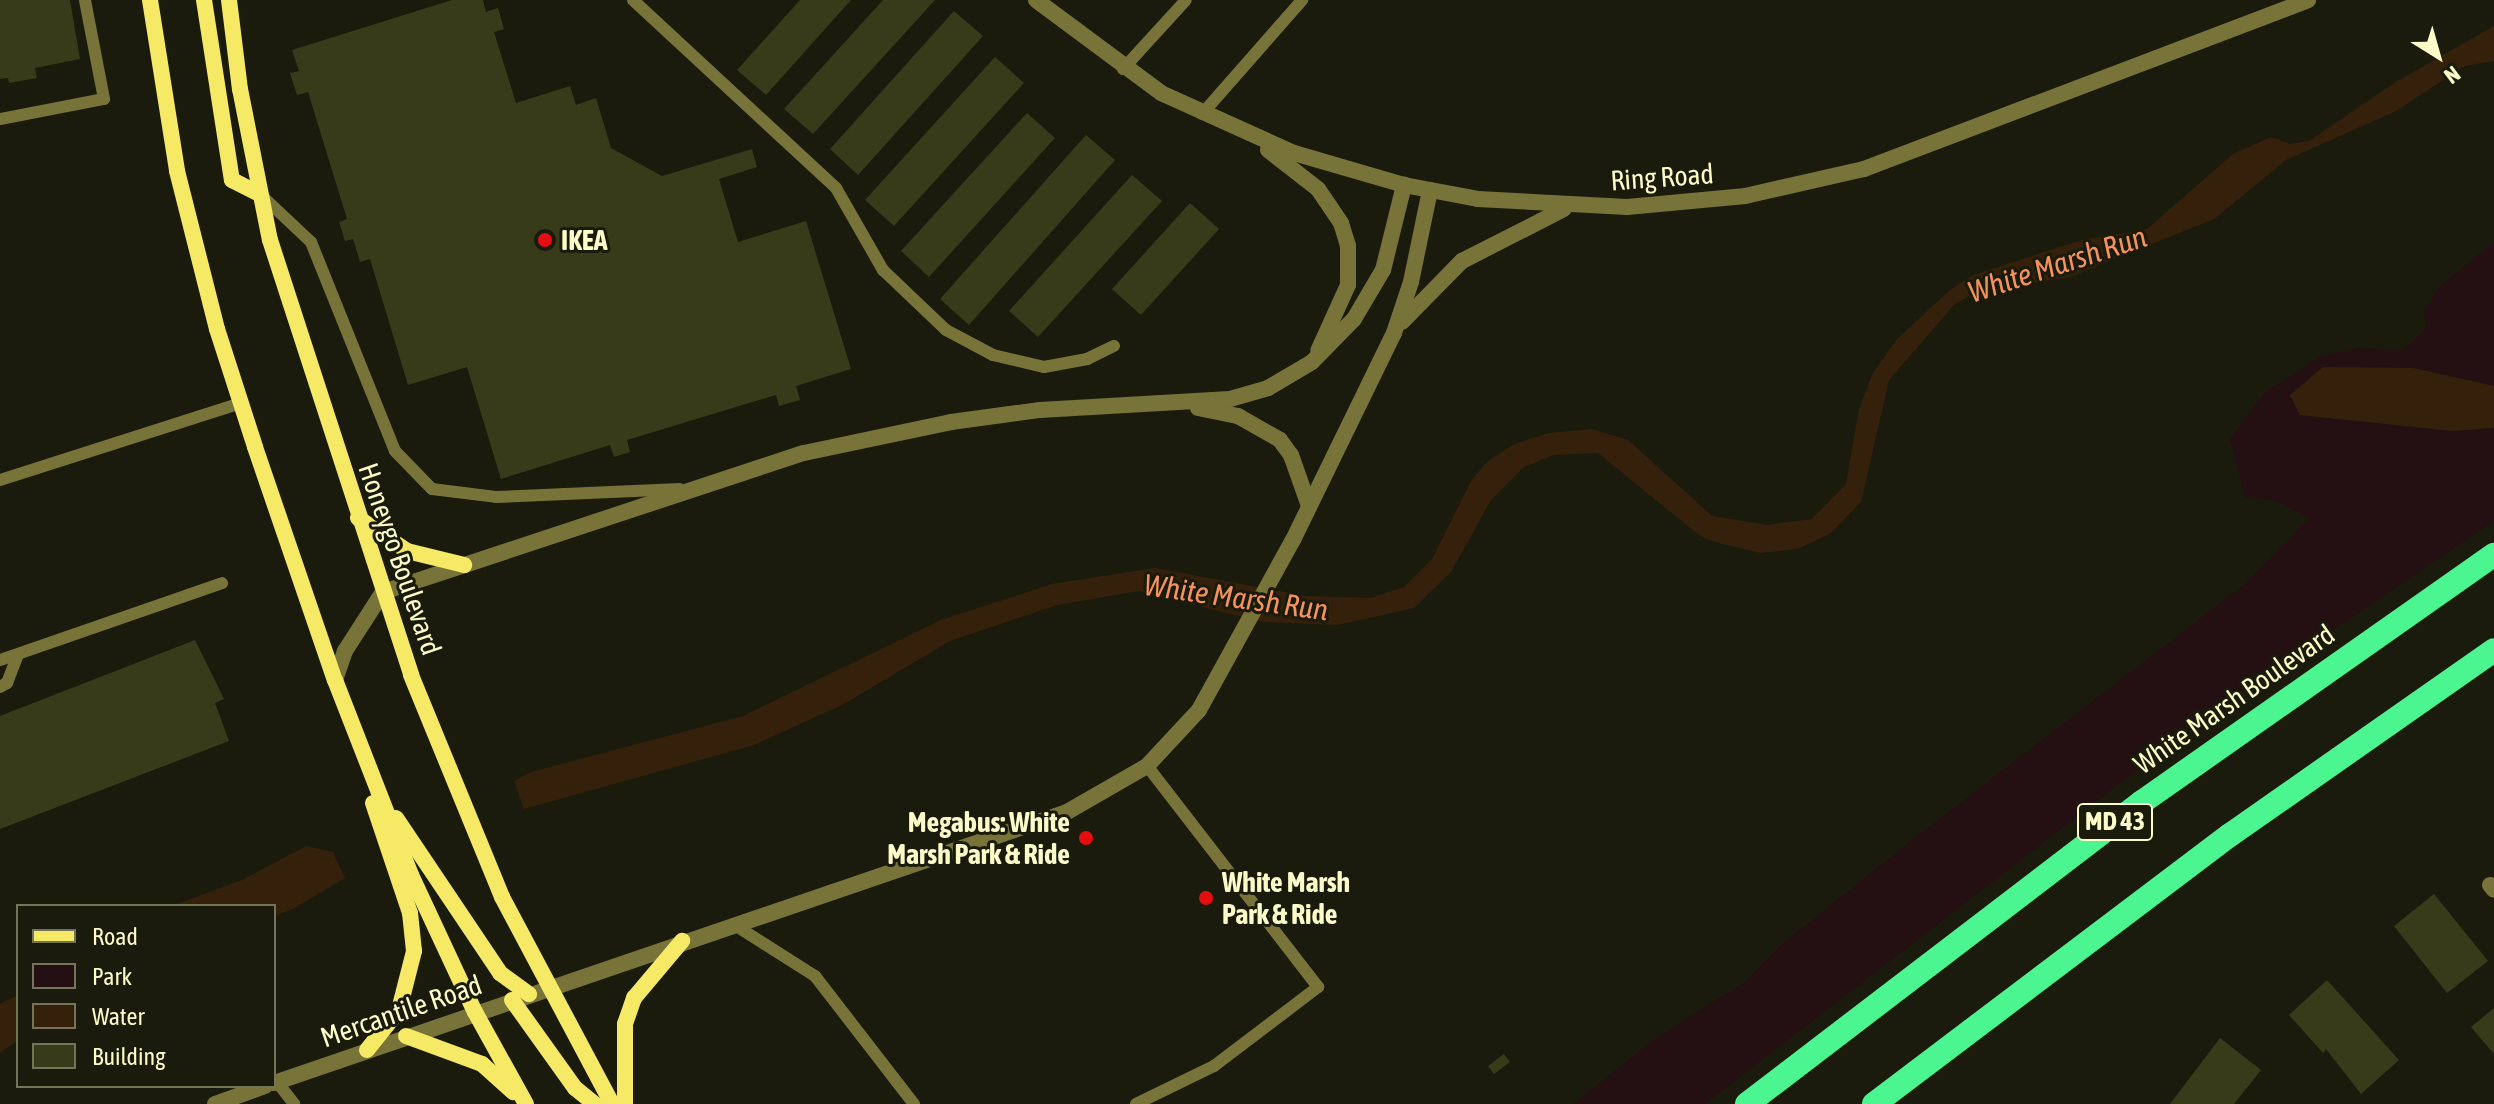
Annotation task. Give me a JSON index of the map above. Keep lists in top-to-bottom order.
{
  "streets": {
    "highway": ["White Marsh Boulevard", "MD 43"],
    "main road": ["Honeygo Boulevard"],
    "street": ["Ring Road", "Mercantile Road"]
  },
  "crossings": [
    ["Honeygo Boulevard", "Mercantile Road"]
  ],
  "water": ["White Marsh Run"],
  "places": ["IKEA", "Megabus: White Marsh Park & Ride", "White Marsh Park & Ride"],
  "legend": [
    "Road",
    "Park",
    "Water",
    "Building"
  ],
  "north": "bottom right"
}
